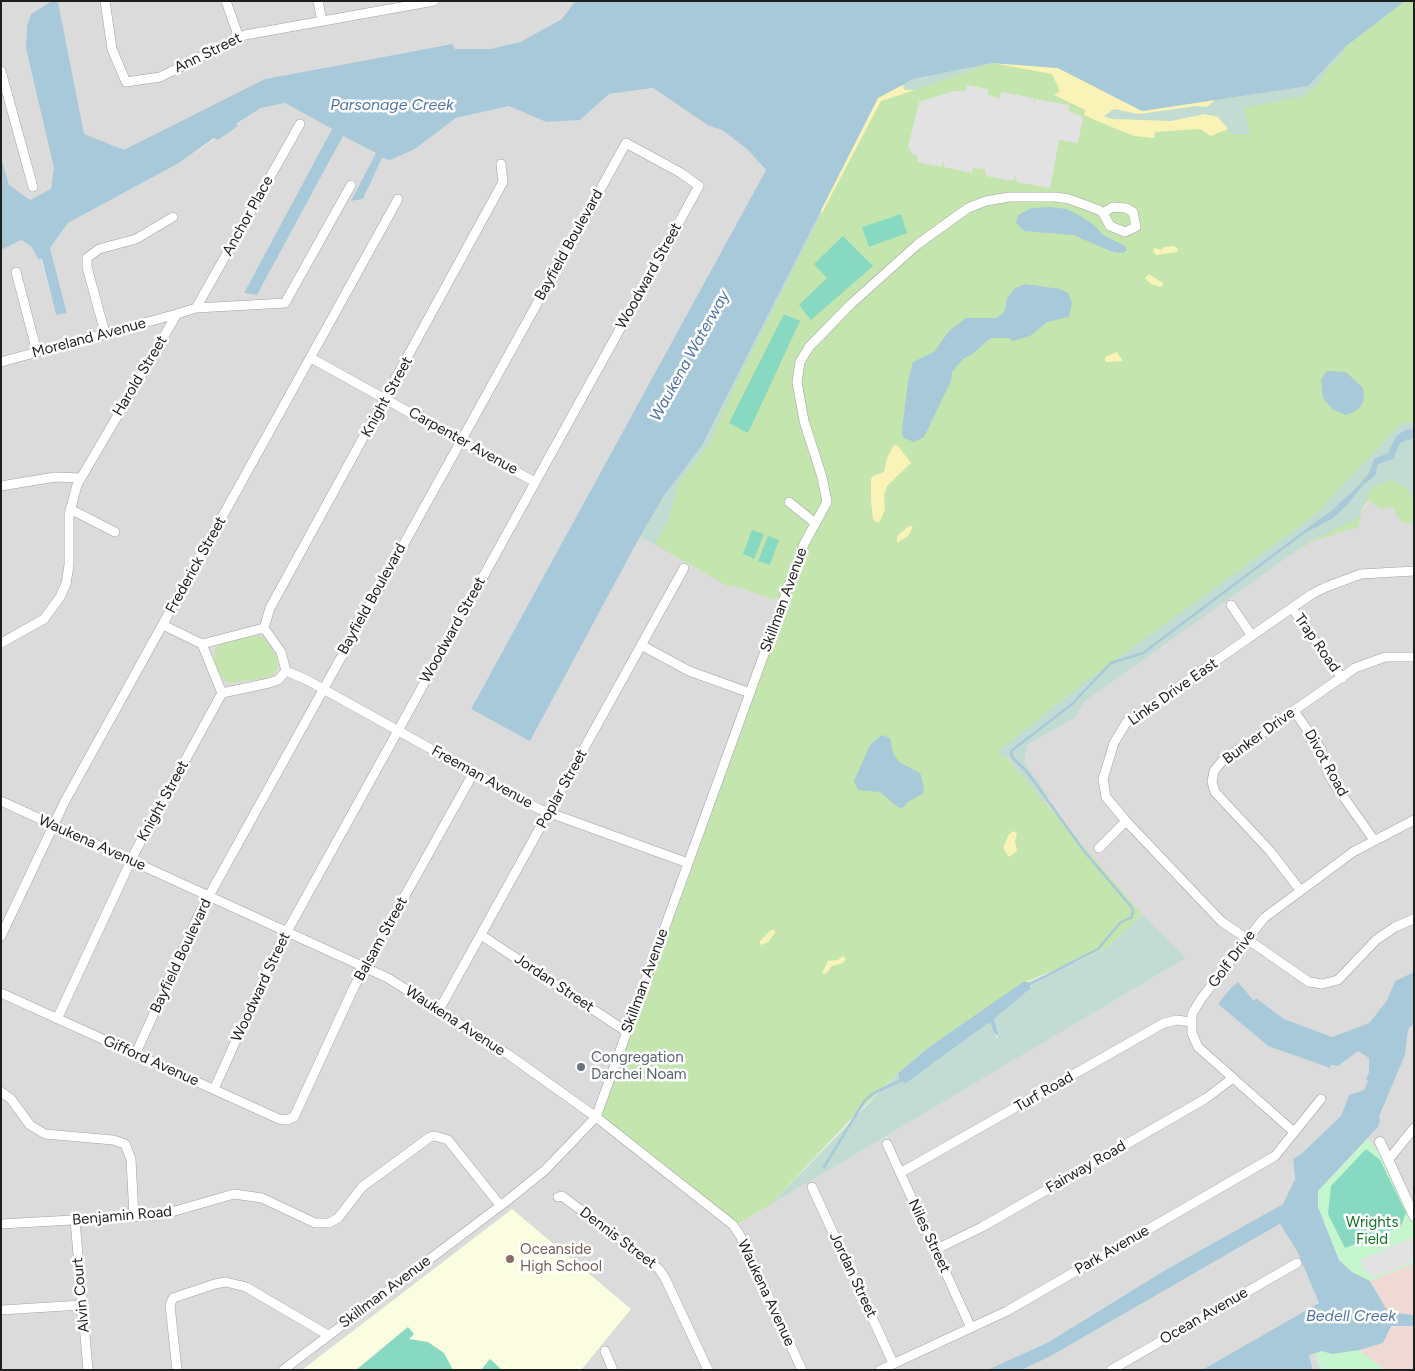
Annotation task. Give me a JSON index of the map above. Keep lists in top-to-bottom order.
{
  "streets": {
    "street": [
      "Ann Street",
      "Anchor Place",
      "Bayfield Boulevard",
      "Woodward Street",
      "Moreland Avenue",
      "Harold Street",
      "Knight Street",
      "Carpenter Avenue",
      "Frederick Street",
      "Skillman Avenue",
      "Trap Road",
      "Links Drive East",
      "Bunker Drive",
      "Divot Road",
      "Freeman Avenue",
      "Poplar Street",
      "Waukena Avenue",
      "Balsam Street",
      "Golf Drive",
      "Jordan Street",
      "Gifford Avenue",
      "Turf Road",
      "Fairway Road",
      "Benjamin Road",
      "Niles Street",
      "Dennis Street",
      "Park Avenue",
      "Alvin Court",
      "Ocean Avenue"
    ]
  },
  "crossings": [
    ["Bayfield Boulevard", "Woodward Street"],
    ["Bayfield Boulevard", "Carpenter Avenue"],
    ["Bayfield Boulevard", "Freeman Avenue"],
    ["Bayfield Boulevard", "Waukena Avenue"],
    ["Bayfield Boulevard", "Gifford Avenue"],
    ["Woodward Street", "Carpenter Avenue"],
    ["Woodward Street", "Freeman Avenue"],
    ["Woodward Street", "Waukena Avenue"],
    ["Woodward Street", "Gifford Avenue"],
    ["Moreland Avenue", "Harold Street"],
    ["Knight Street", "Carpenter Avenue"],
    ["Knight Street", "Waukena Avenue"],
    ["Knight Street", "Gifford Avenue"],
    ["Carpenter Avenue", "Frederick Street"],
    ["Frederick Street", "Waukena Avenue"],
    ["Skillman Avenue", "Freeman Avenue"],
    ["Skillman Avenue", "Waukena Avenue"],
    ["Skillman Avenue", "Jordan Street"],
    ["Skillman Avenue", "Benjamin Road"],
    ["Trap Road", "Links Drive East"],
    ["Trap Road", "Bunker Drive"],
    ["Links Drive East", "Golf Drive"],
    ["Bunker Drive", "Divot Road"],
    ["Bunker Drive", "Golf Drive"],
    ["Divot Road", "Golf Drive"],
    ["Freeman Avenue", "Poplar Street"],
    ["Freeman Avenue", "Balsam Street"],
    ["Poplar Street", "Waukena Avenue"],
    ["Poplar Street", "Jordan Street"],
    ["Waukena Avenue", "Balsam Street"],
    ["Balsam Street", "Gifford Avenue"],
    ["Golf Drive", "Turf Road"],
    ["Jordan Street", "Park Avenue"],
    ["Turf Road", "Niles Street"],
    ["Fairway Road", "Niles Street"],
    ["Benjamin Road", "Alvin Court"],
    ["Niles Street", "Park Avenue"]
  ],
  "water": ["Parsonage Creek", "Waukena Waterway", "Bedell Creek"],
  "parks": ["Wrights Field"],
  "places": ["Congregation Darchei Noam", "Oceanside High School"]
}
